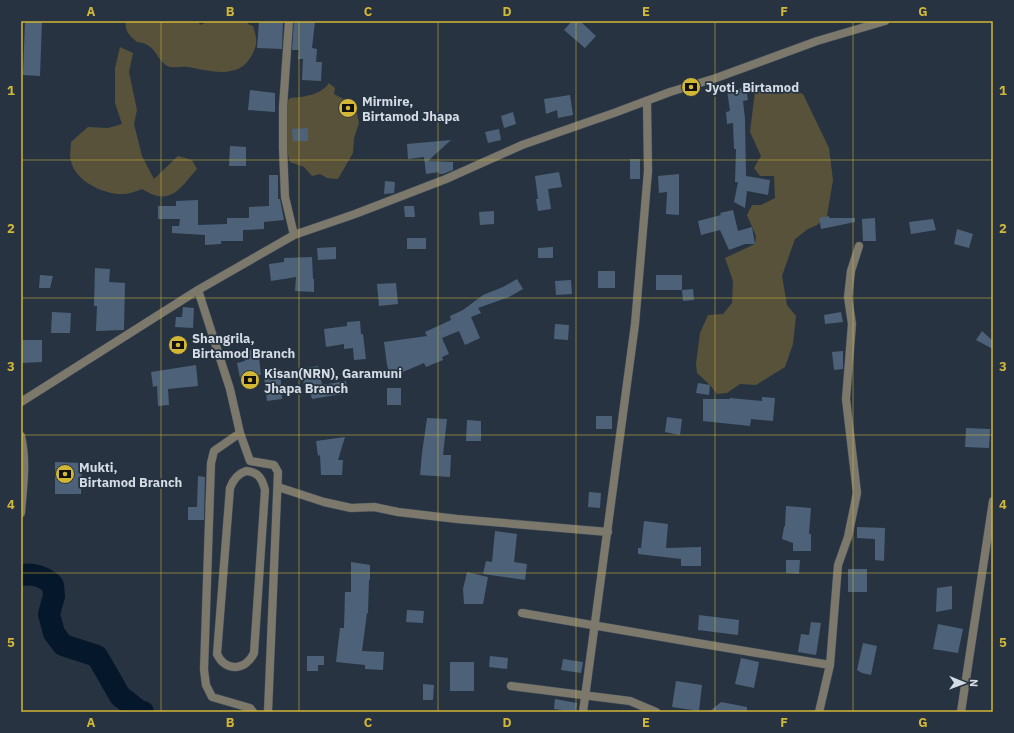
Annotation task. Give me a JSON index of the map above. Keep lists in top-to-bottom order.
{
  "places": {
    "bank": [
      "Jyoti, Birtamod",
      "Mirmire, Birtamod Jhapa",
      "Shangrila, Birtamod Branch",
      "Kisan(NRN), Garamuni Jhapa Branch",
      "Mukti, Birtamod Branch"
    ]
  },
  "north": "right",
  "grid": {
    "columns": [
      "A",
      "B",
      "C",
      "D",
      "E",
      "F",
      "G"
    ],
    "rows": [
      "1",
      "2",
      "3",
      "4",
      "5"
    ]
  }
}
